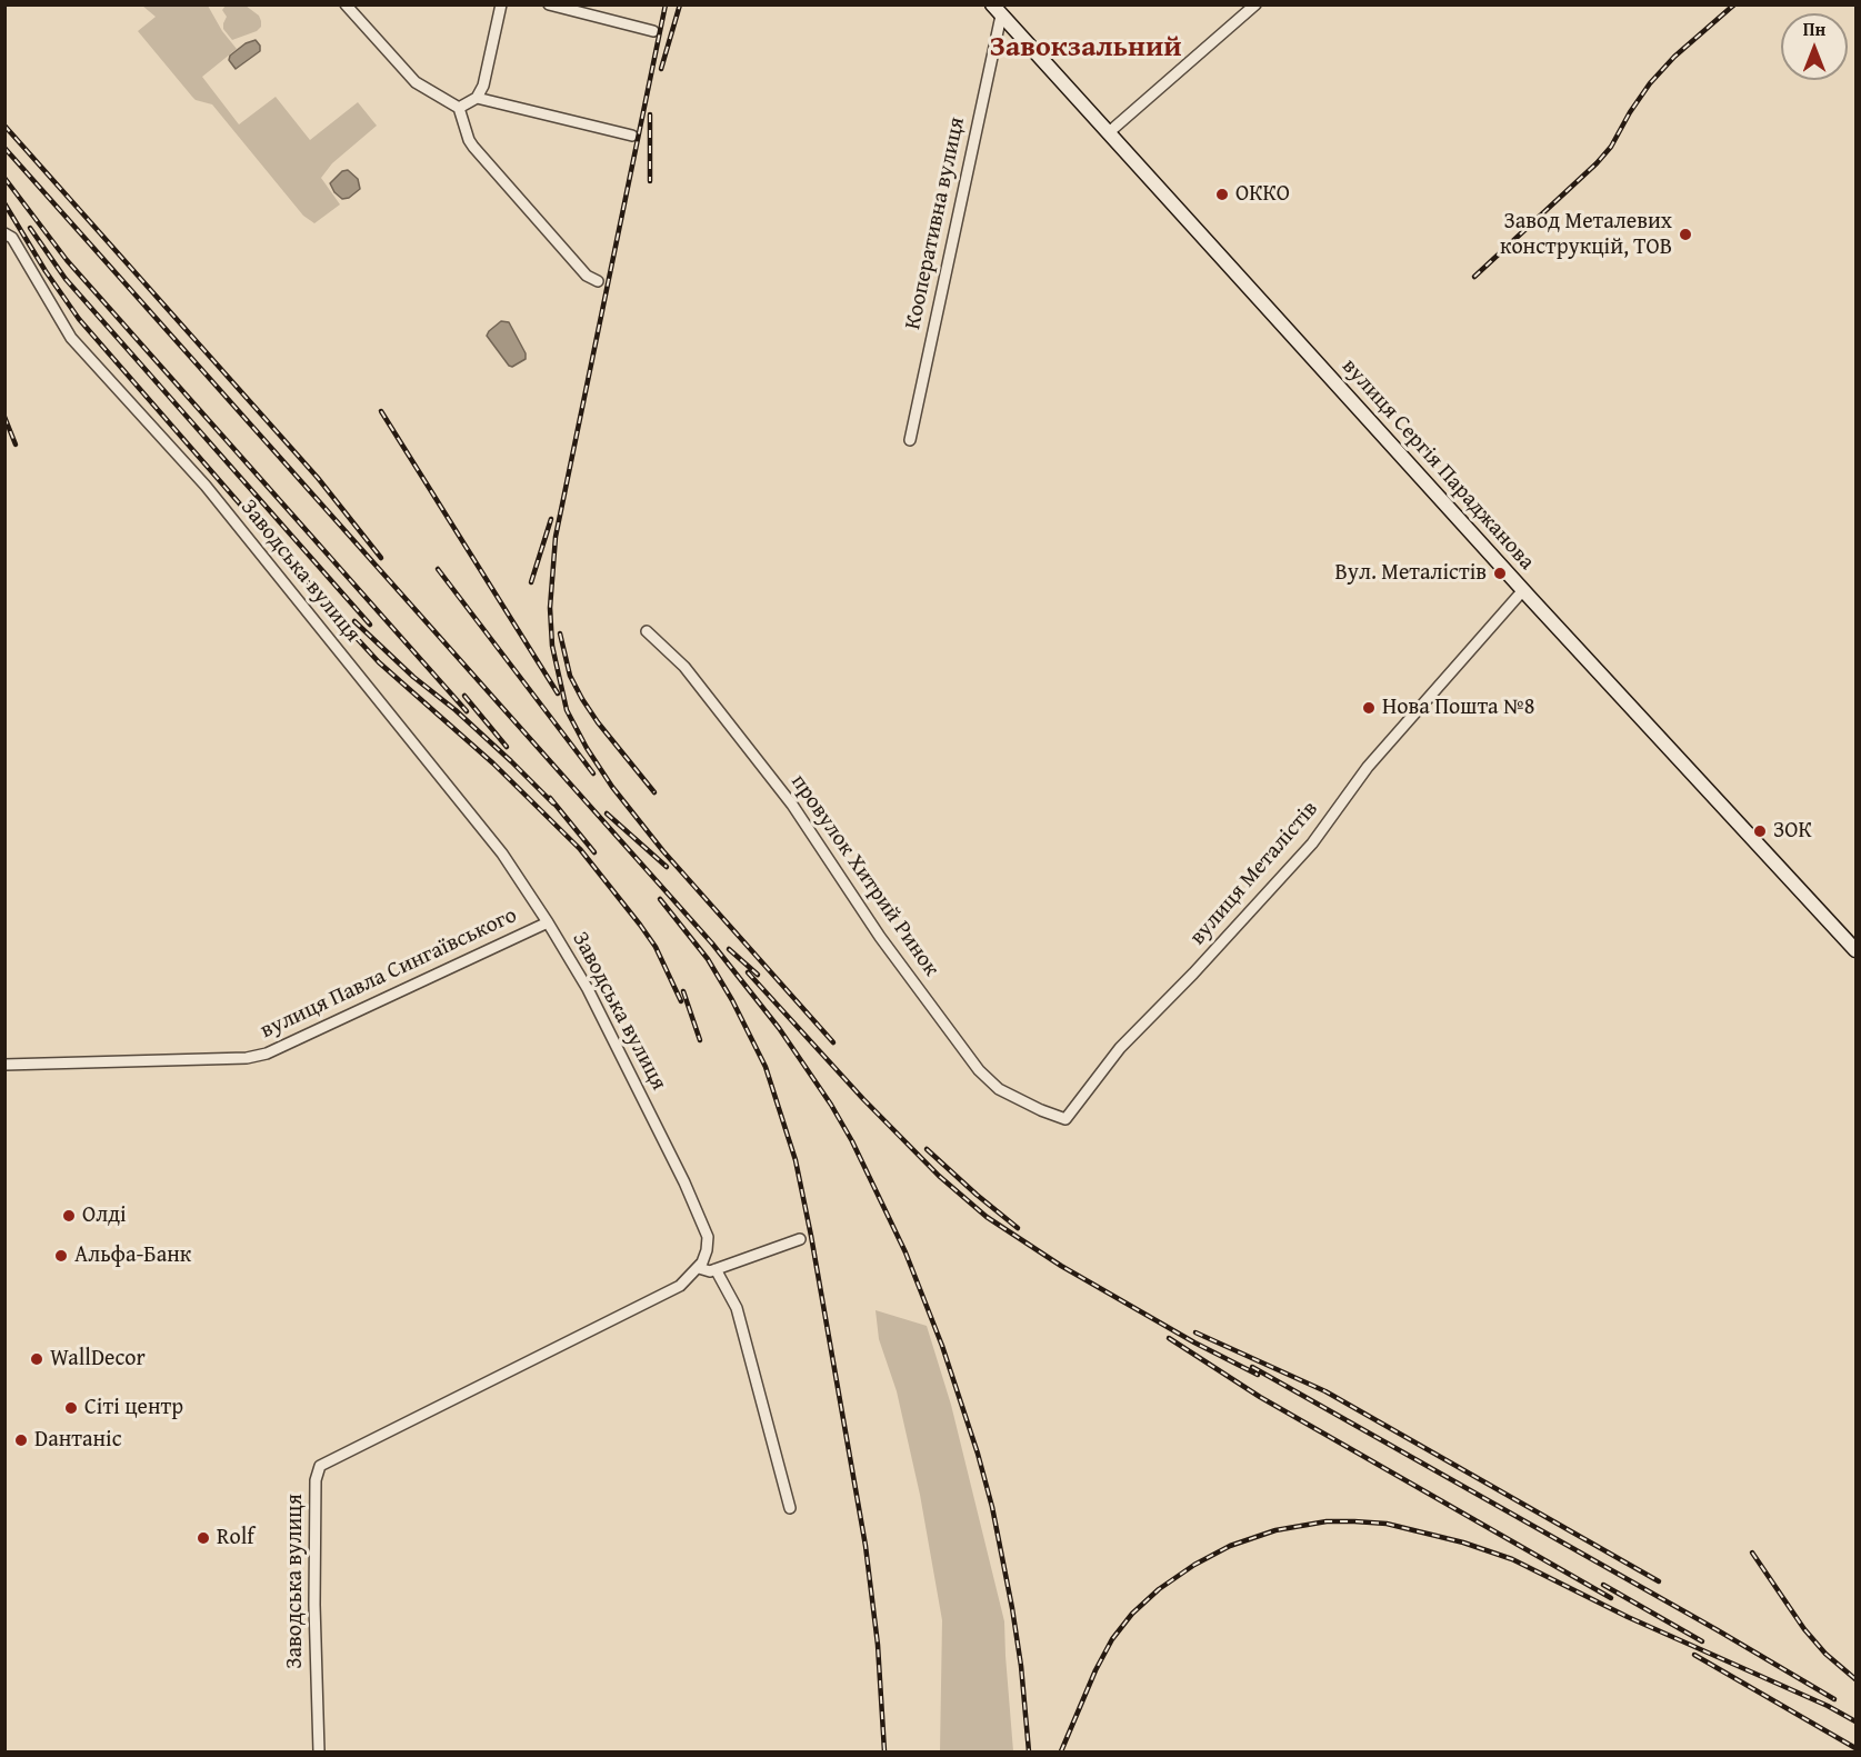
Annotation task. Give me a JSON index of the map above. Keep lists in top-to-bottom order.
{
  "streets": {
    "main road": ["вулиця Сергія Параджанова"],
    "street": [
      "Кооперативна вулиця",
      "Заводська вулиця",
      "вулиця Металістів",
      "провулок Хитрий Ринок",
      "вулиця Павла Сингаївського"
    ]
  },
  "crossings": [
    ["Кооперативна вулиця", "вулиця Сергія Параджанова"],
    ["вулиця Сергія Параджанова", "вулиця Металістів"],
    ["Заводська вулиця", "вулиця Павла Сингаївського"],
    ["вулиця Металістів", "провулок Хитрий Ринок"]
  ],
  "districts": ["Завокзальний"],
  "places": [
    "ОККО",
    "Завод Металевих конструкцій, ТОВ",
    "Вул. Металістів",
    "Нова Пошта №8",
    "ЗОК",
    "Олді",
    "Альфа-Банк",
    "WallDecor",
    "Сіті центр",
    "Dантаніс",
    "Rolf"
  ],
  "north": "top"
}
